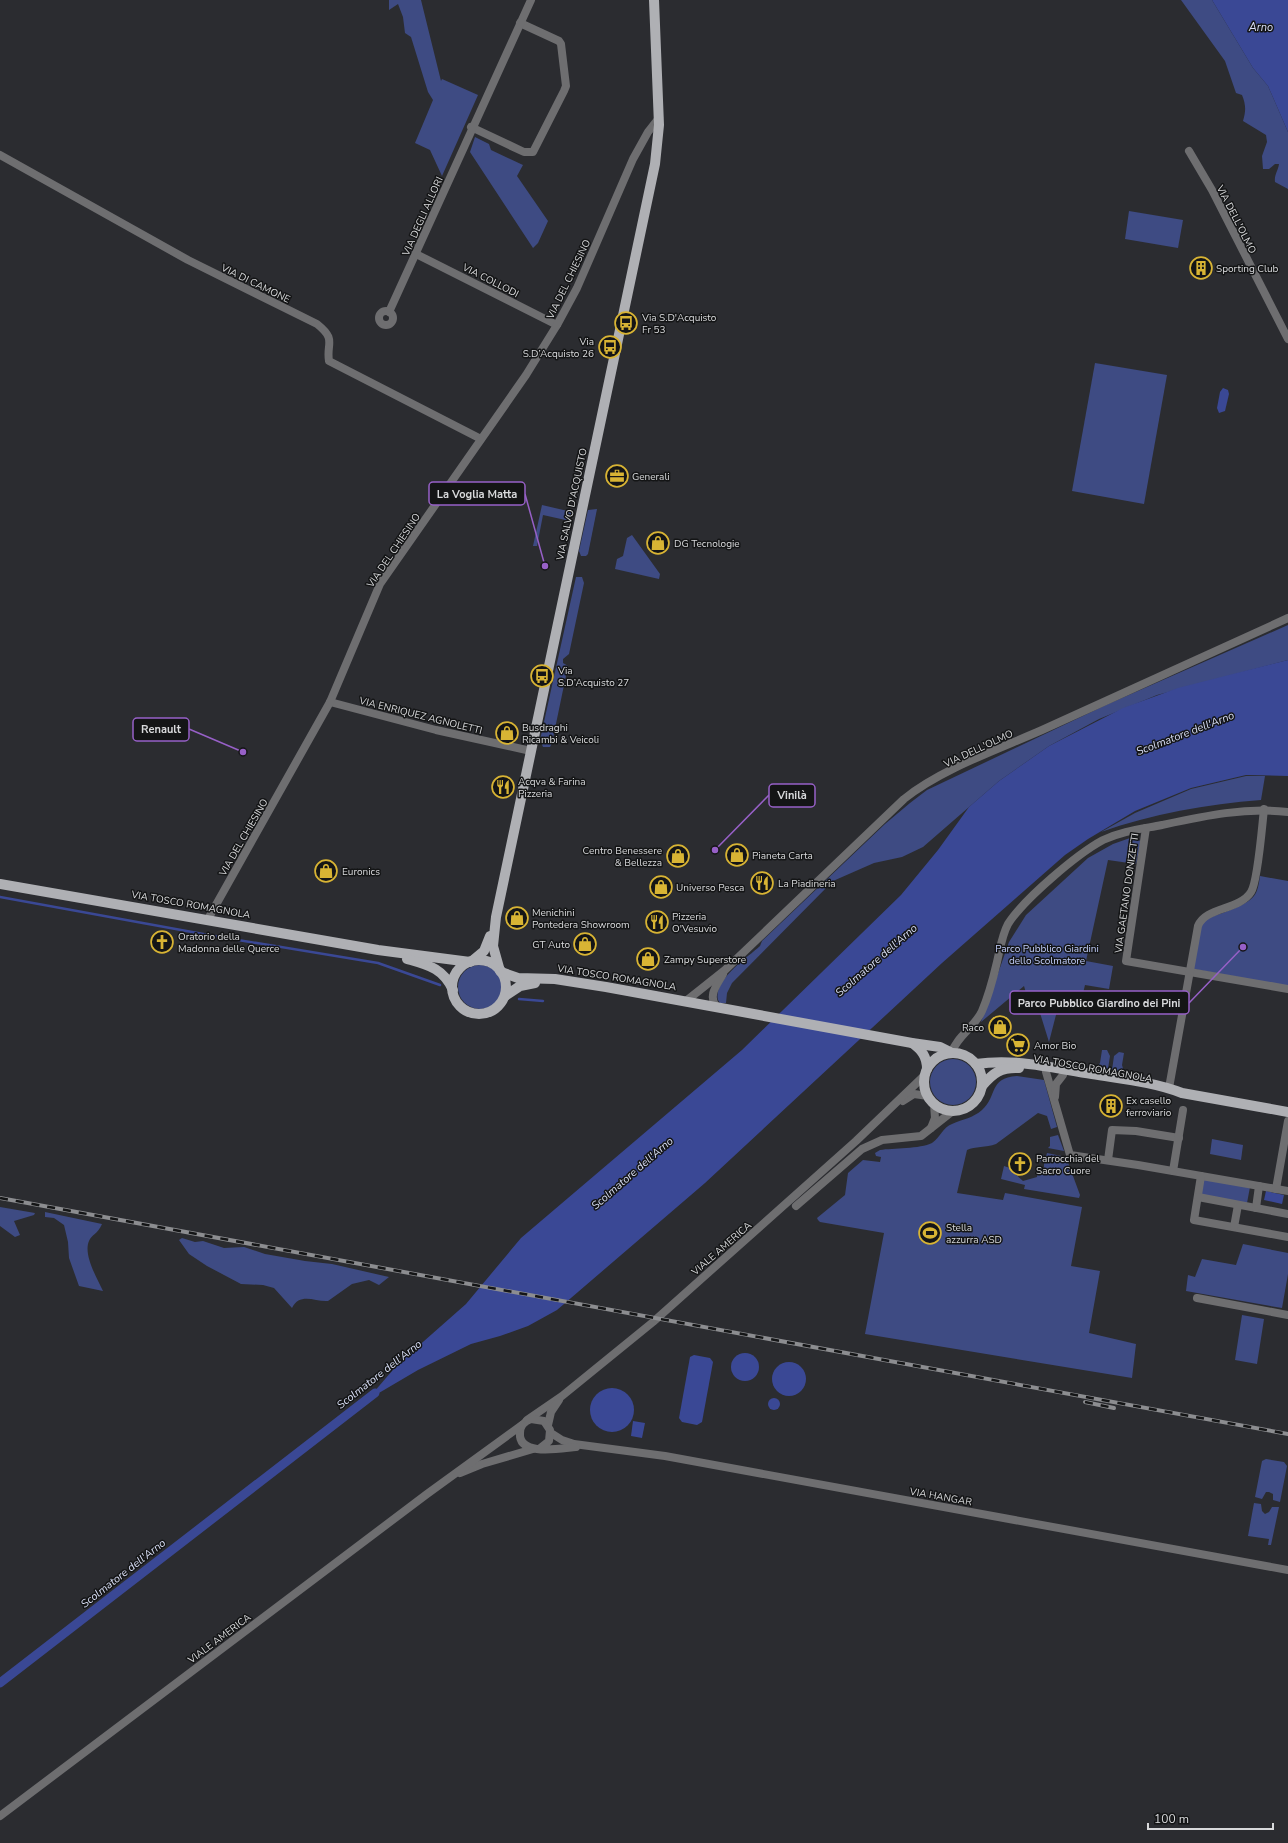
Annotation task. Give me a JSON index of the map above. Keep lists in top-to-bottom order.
{
  "streets": {
    "main road": ["VIA SALVO D'ACQUISTO", "VIA TOSCO ROMAGNOLA"],
    "street": [
      "VIA DEGLI ALLORI",
      "VIA DELL'OLMO",
      "VIA DEL CHIESINO",
      "VIA COLLODI",
      "VIA DI CAMONE",
      "VIA ENRIQUEZ AGNOLETTI",
      "VIA GAETANO DONIZETTI",
      "VIALE AMERICA",
      "VIA HANGAR"
    ]
  },
  "crossings": [
    ["VIA DEGLI ALLORI", "VIA COLLODI"],
    ["VIA DELL'OLMO", "VIA TOSCO ROMAGNOLA"],
    ["VIA DEL CHIESINO", "VIA COLLODI"],
    ["VIA DEL CHIESINO", "VIA DI CAMONE"],
    ["VIA DEL CHIESINO", "VIA SALVO D'ACQUISTO"],
    ["VIA DEL CHIESINO", "VIA ENRIQUEZ AGNOLETTI"],
    ["VIA DEL CHIESINO", "VIA TOSCO ROMAGNOLA"],
    ["VIA SALVO D'ACQUISTO", "VIA ENRIQUEZ AGNOLETTI"],
    ["VIALE AMERICA", "VIA HANGAR"]
  ],
  "water": ["Arno", "Scolmatore dell'Arno"],
  "parks": ["Parco Pubblico Giardini dello Scolmatore"],
  "places": {
    "building": ["Sporting Club", "Ex casello ferroviario"],
    "bus stop": ["Via S.D'Acquisto Fr 53", "Via S.D’Acquisto 26", "Via S.D’Acquisto 27"],
    "office": ["Generali"],
    "shop": [
      "DG Tecnologie",
      "Busdraghi Ricambi & Veicoli",
      "Pianeta Carta",
      "Centro Benessere & Bellezza",
      "Euronics",
      "Universo Pesca",
      "Menichini Pontedera Showroom",
      "GT Auto",
      "Zampy Superstore",
      "Raco"
    ],
    "other": [
      "La Voglia Matta",
      "Renault",
      "Vinilà",
      "Parco Pubblico Giardino dei Pini"
    ],
    "restaurant": ["Acqva & Farina Pizzeria", "La Piadineria", "Pizzeria O'Vesuvio"],
    "church": ["Oratorio della Madonna delle Querce", "Parrocchia del Sacro Cuore"],
    "supermarket": ["Amor Bio"],
    "sports": ["Stella azzurra ASD"]
  },
  "scale_bar": "100 m"
}
